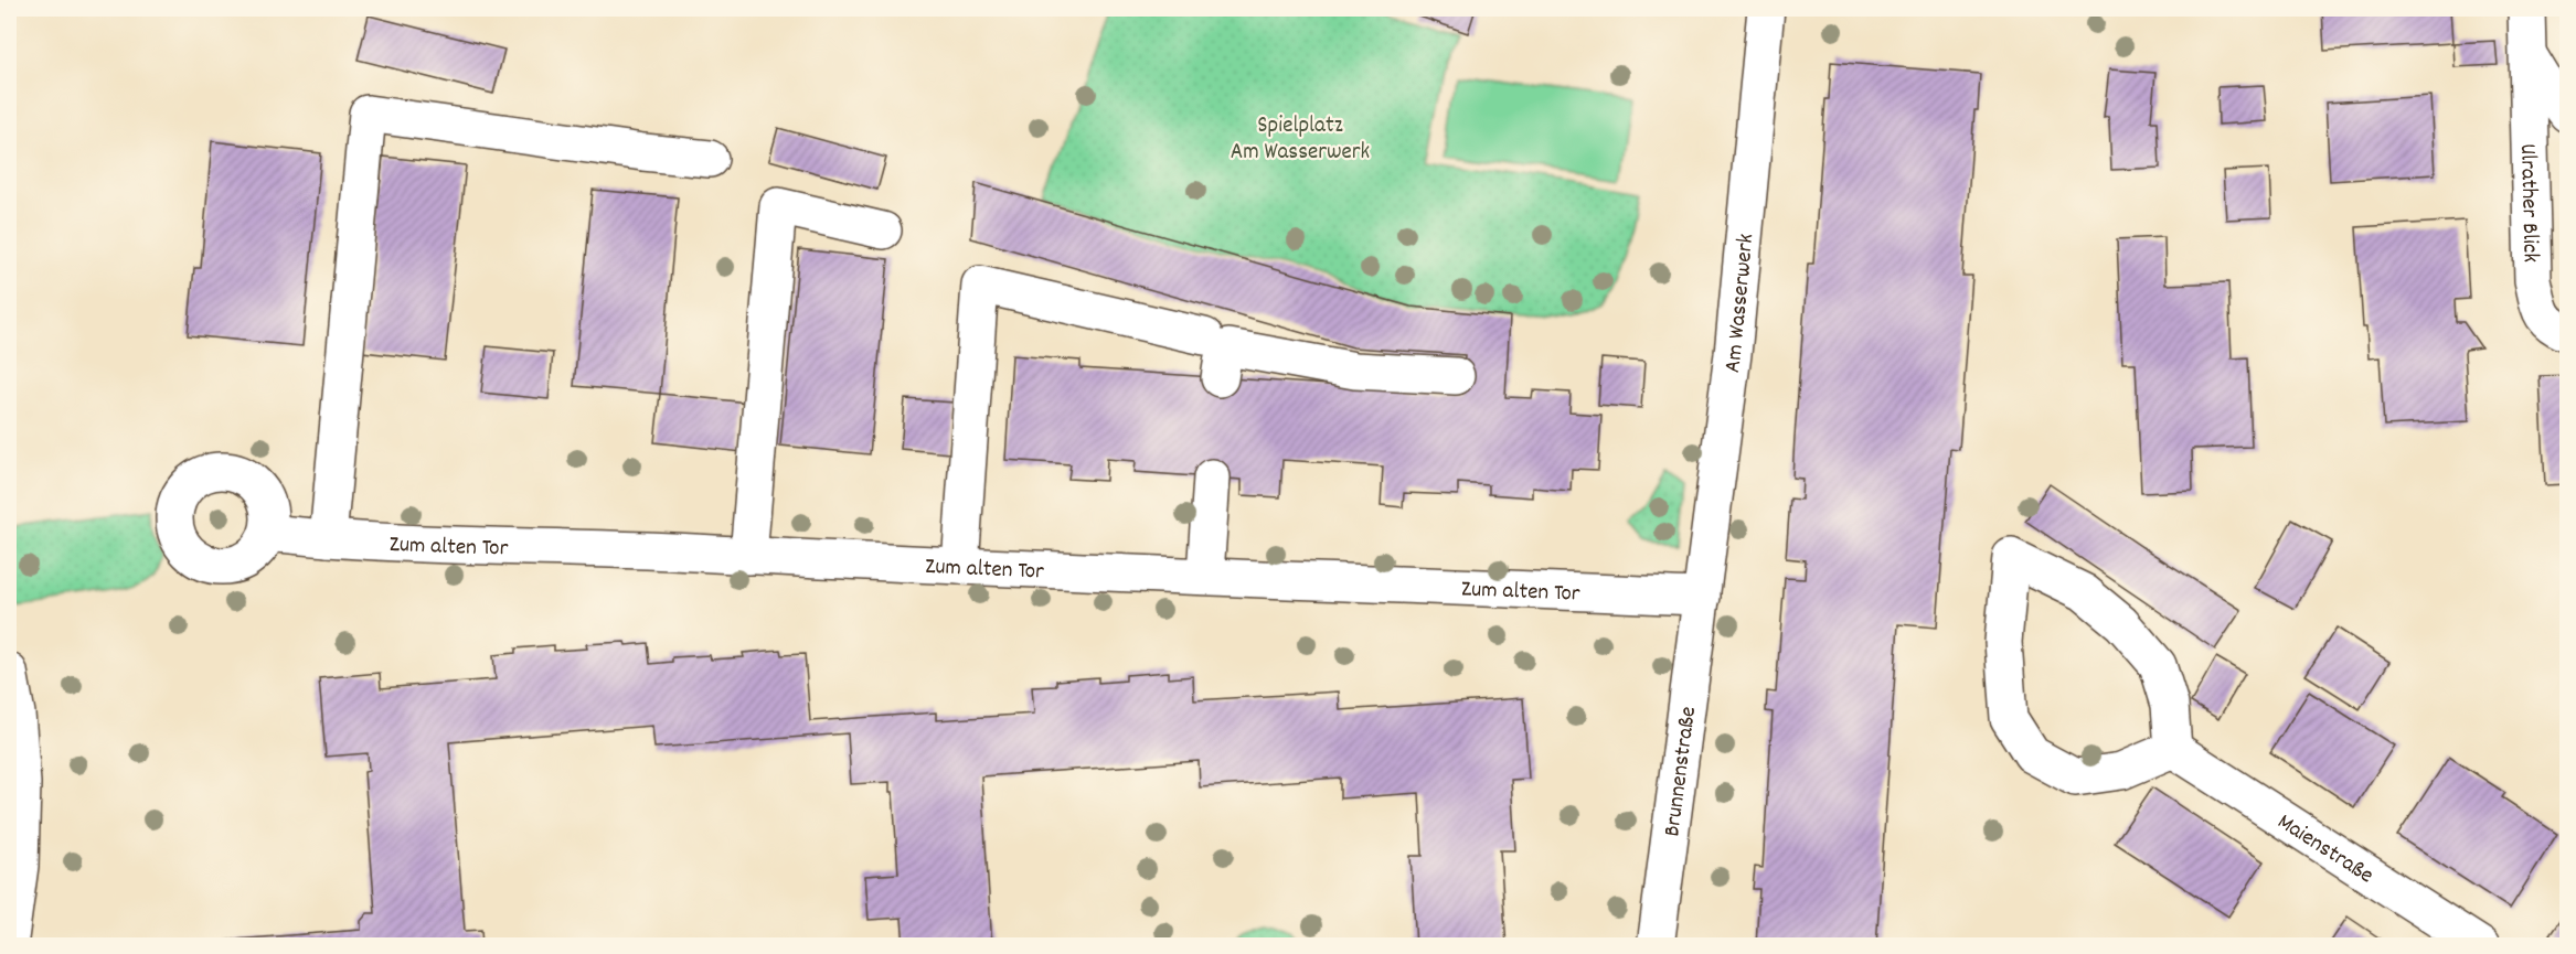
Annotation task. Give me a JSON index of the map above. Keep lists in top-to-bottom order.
{
  "streets": {
    "street": [
      "Ulrather Blick",
      "Am Wasserwerk",
      "Zum alten Tor",
      "Brunnenstraße",
      "Maienstraße"
    ]
  },
  "crossings": [
    ["Am Wasserwerk", "Zum alten Tor"],
    ["Am Wasserwerk", "Brunnenstraße"],
    ["Zum alten Tor", "Brunnenstraße"]
  ],
  "parks": ["Spielplatz Am Wasserwerk"]
}
